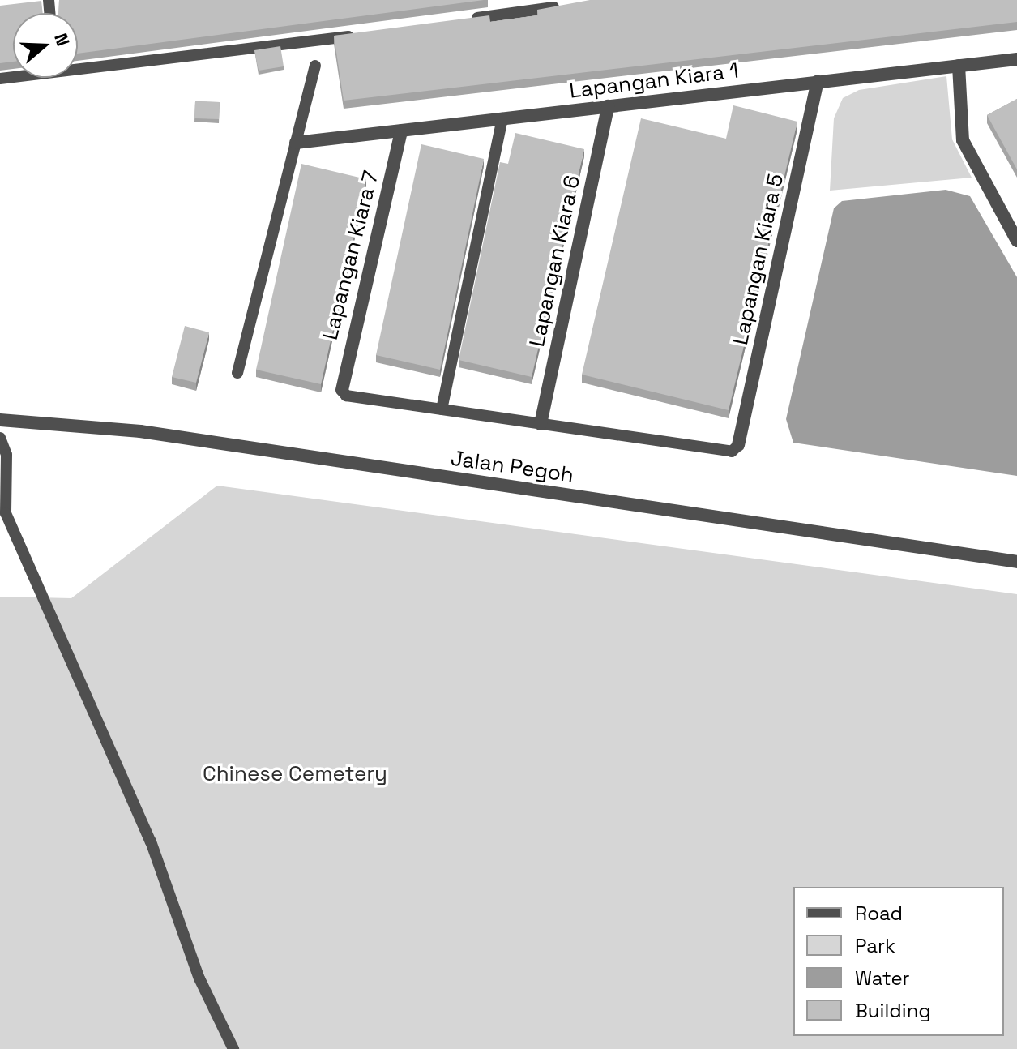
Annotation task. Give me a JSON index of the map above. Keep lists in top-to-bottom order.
{
  "streets": {
    "street": [
      "Lapangan Kiara 1",
      "Lapangan Kiara 7",
      "Lapangan Kiara 5",
      "Lapangan Kiara 6",
      "Jalan Pegoh"
    ]
  },
  "crossings": [
    ["Lapangan Kiara 1", "Lapangan Kiara 7"],
    ["Lapangan Kiara 1", "Lapangan Kiara 5"],
    ["Lapangan Kiara 1", "Lapangan Kiara 6"]
  ],
  "parks": ["Chinese Cemetery"],
  "legend": [
    "Road",
    "Park",
    "Water",
    "Building"
  ],
  "north": "right"
}
